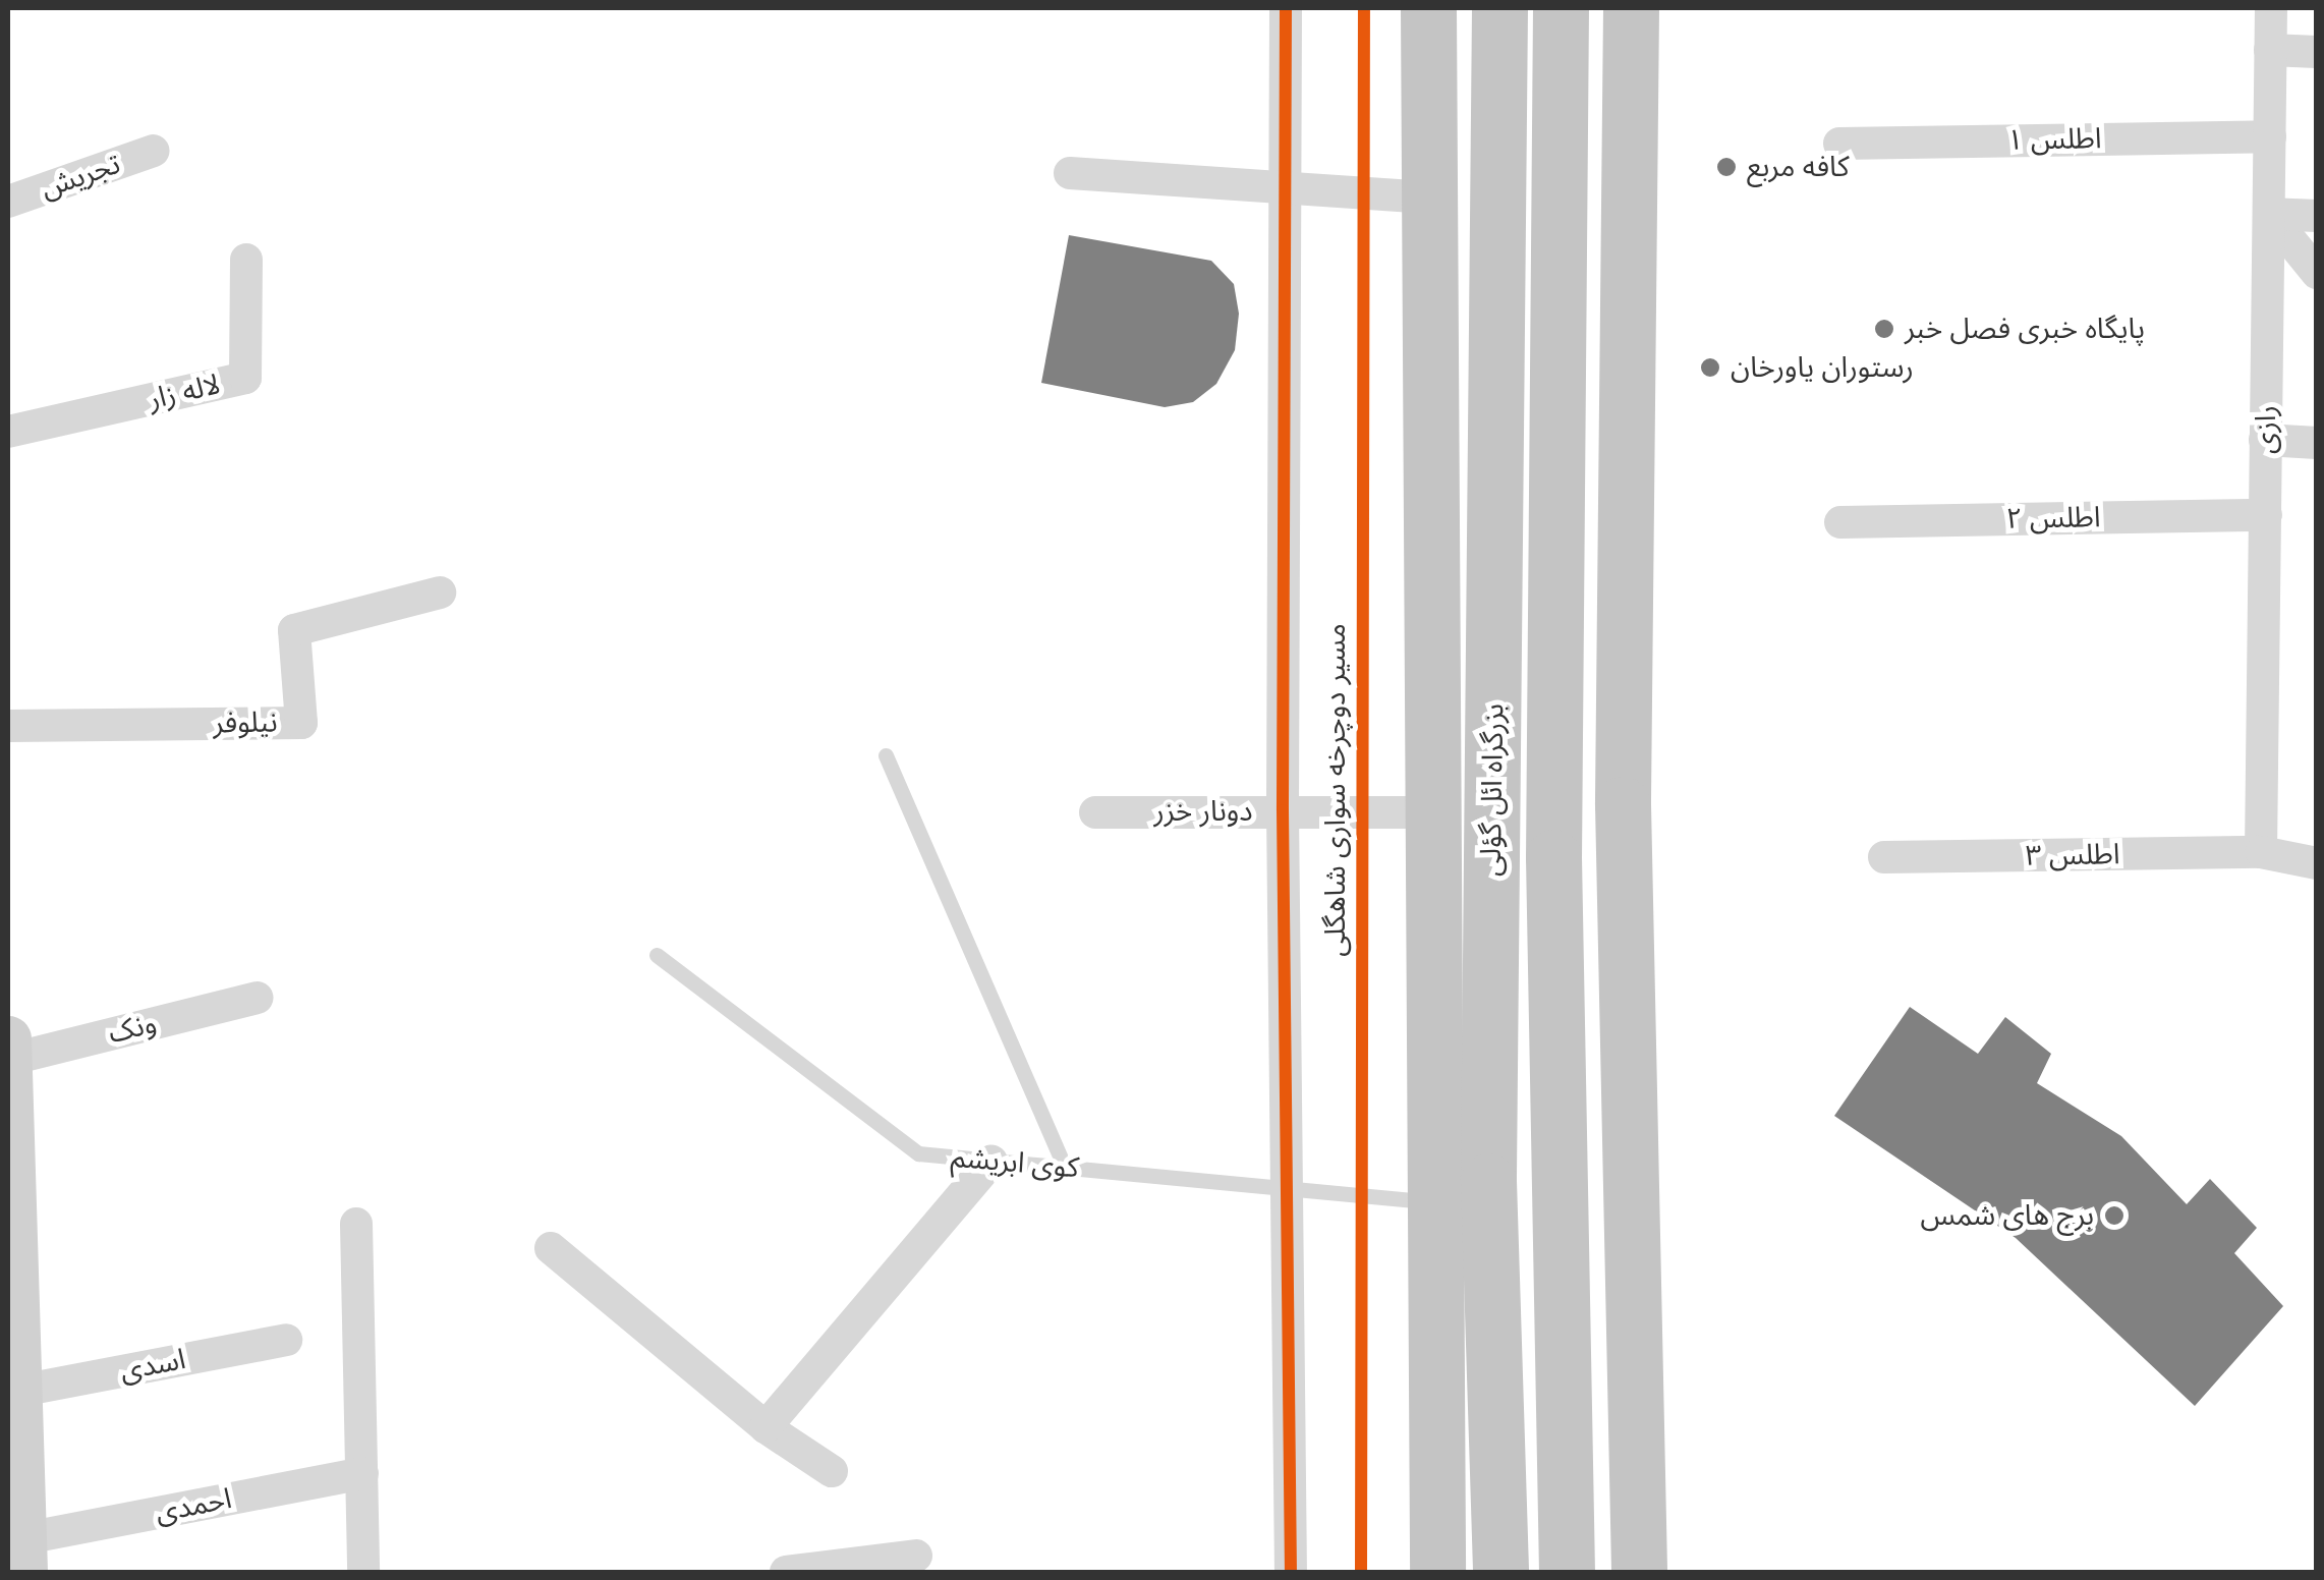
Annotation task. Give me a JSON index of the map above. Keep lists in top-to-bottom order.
{
  "streets": {
    "highway": ["بزرگراه ائل گؤلی"],
    "street": [
      "اطلس ۱",
      "تجریش",
      "لاله زار",
      "رازی",
      "اطلس ۲",
      "نیلوفر",
      "دونار خزر",
      "اطلس ۳",
      "ونک",
      "اسدی",
      "احمدی"
    ],
    "lane": ["کوی ابریشم"],
    "cycle path": ["مسیر دوچرخه سواری شاهگلی"]
  },
  "crossings": [
    ["اطلس ۱", "رازی"],
    ["رازی", "اطلس ۲"],
    ["رازی", "اطلس ۳"]
  ],
  "places": [
    "کافه مربع",
    "پایگاه خبری فصل خبر",
    "رستوران یاورخان",
    "برج های شمس"
  ]
}
